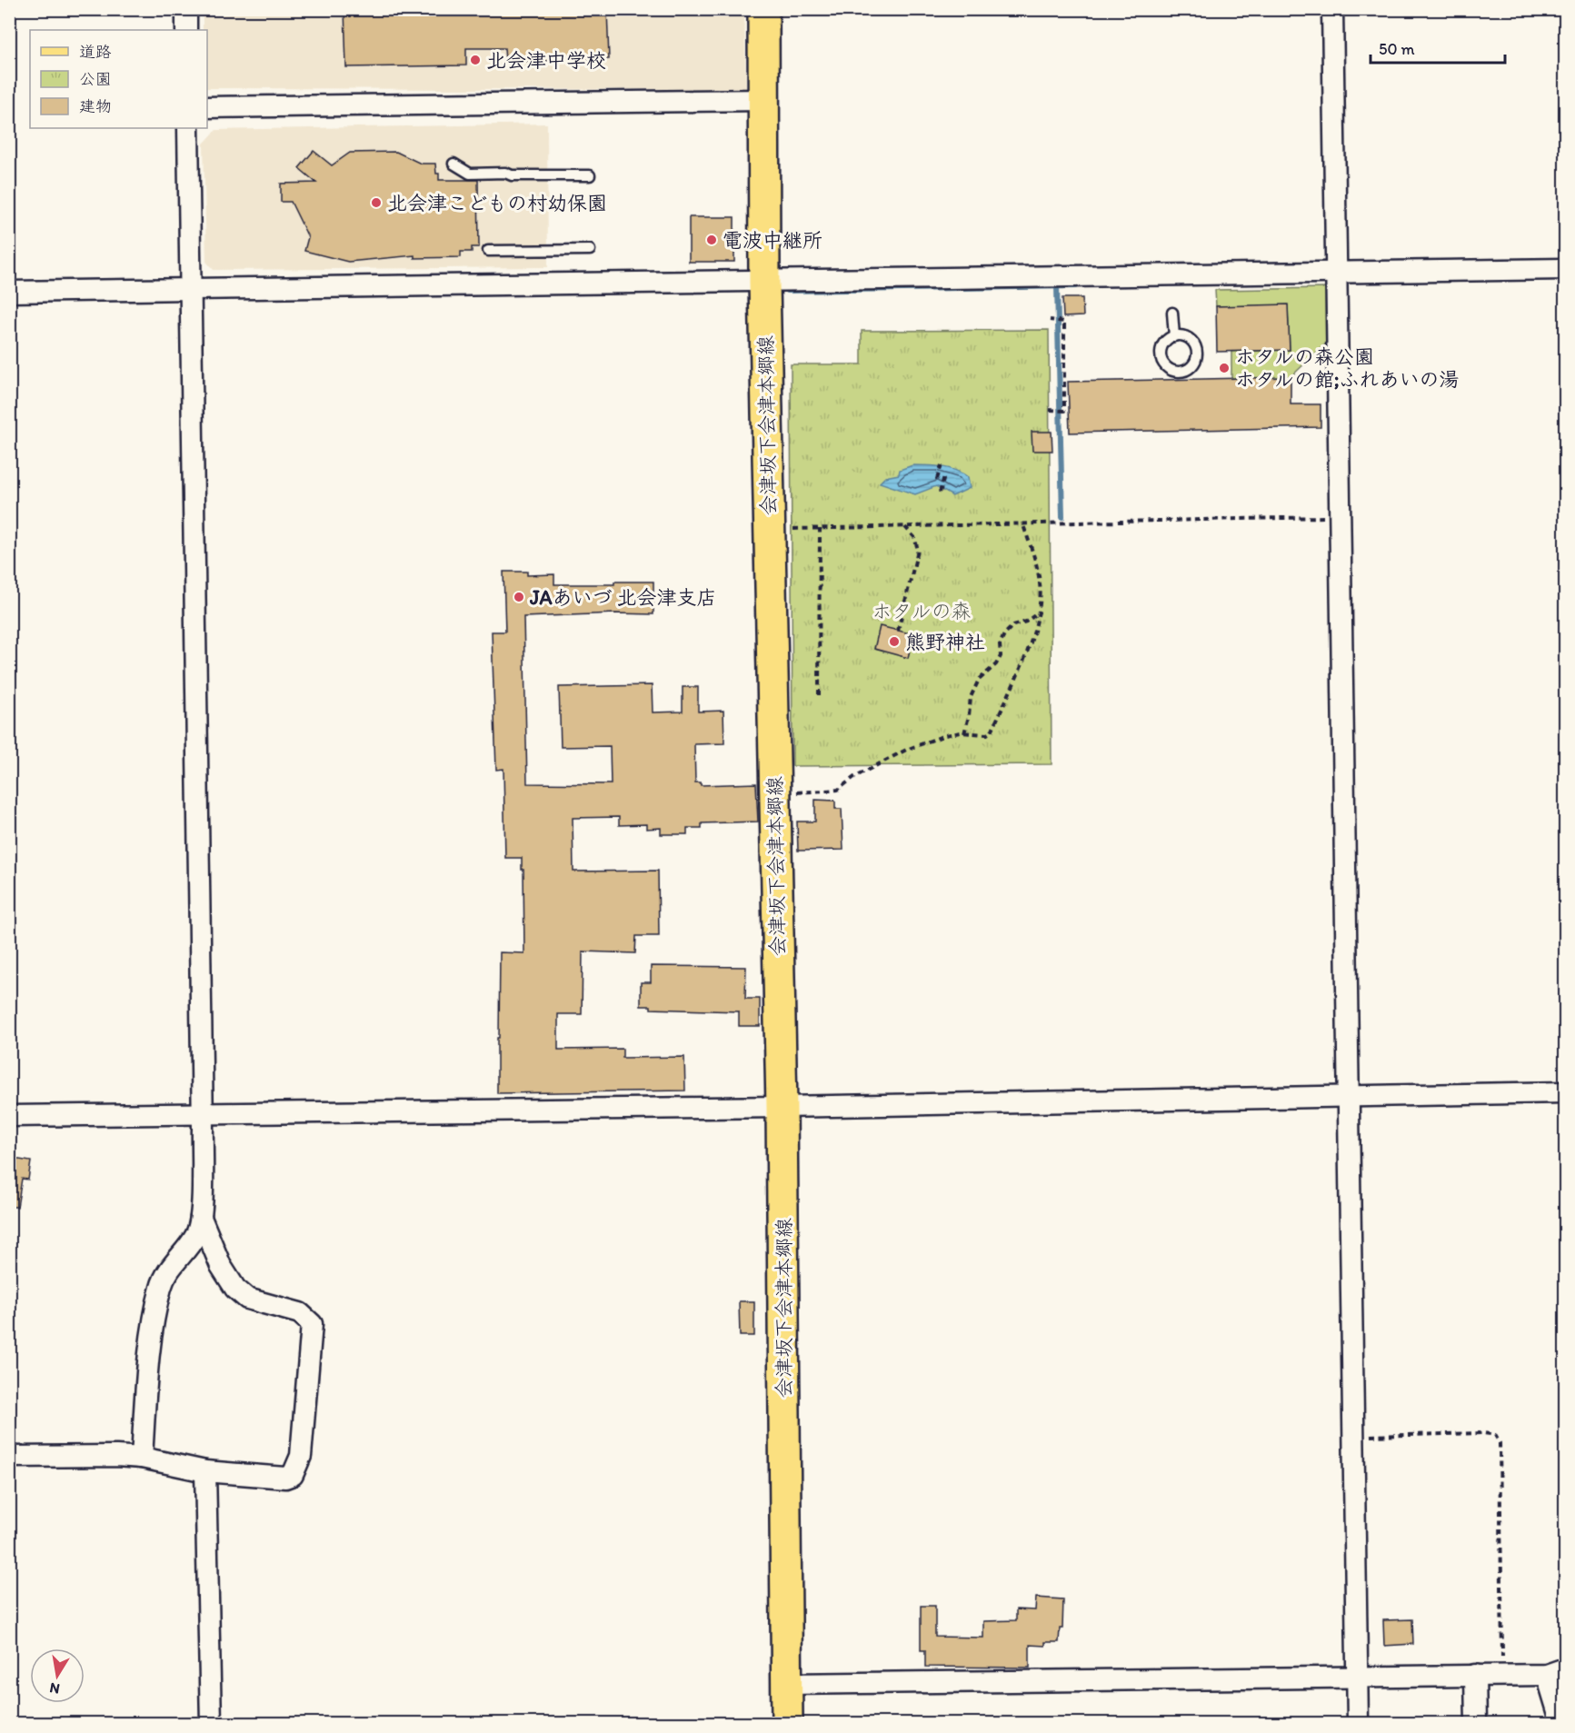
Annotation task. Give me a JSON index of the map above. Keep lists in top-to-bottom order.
{
  "streets": {
    "main road": ["会津坂下会津本郷線"]
  },
  "parks": ["ホタルの森"],
  "places": [
    "北会津中学校",
    "北会津こどもの村幼保園",
    "電波中継所",
    "ホタルの森公園 ホタルの館;ふれあいの湯",
    "JAあいづ 北会津支店",
    "熊野神社"
  ],
  "legend": ["道路", "公園", "建物"],
  "scale_bar": "50 m",
  "north": "bottom"
}
